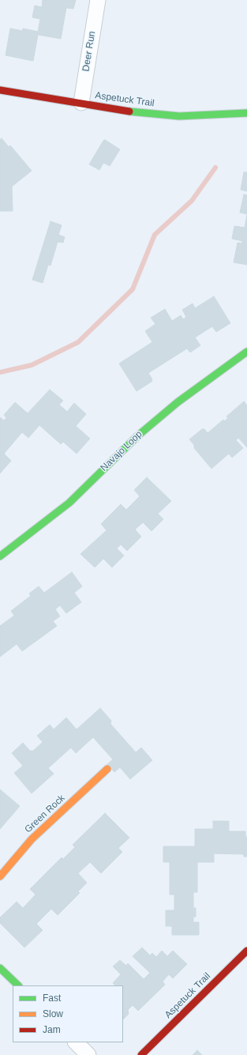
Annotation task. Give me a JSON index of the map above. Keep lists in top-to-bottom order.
{
  "streets": {
    "street": [
      "Deer Run",
      "Aspetuck Trail",
      "Navajo Loop",
      "Green Rock"
    ]
  },
  "crossings": [
    ["Deer Run", "Aspetuck Trail"]
  ],
  "legend": ["Fast", "Slow", "Jam"]
}
